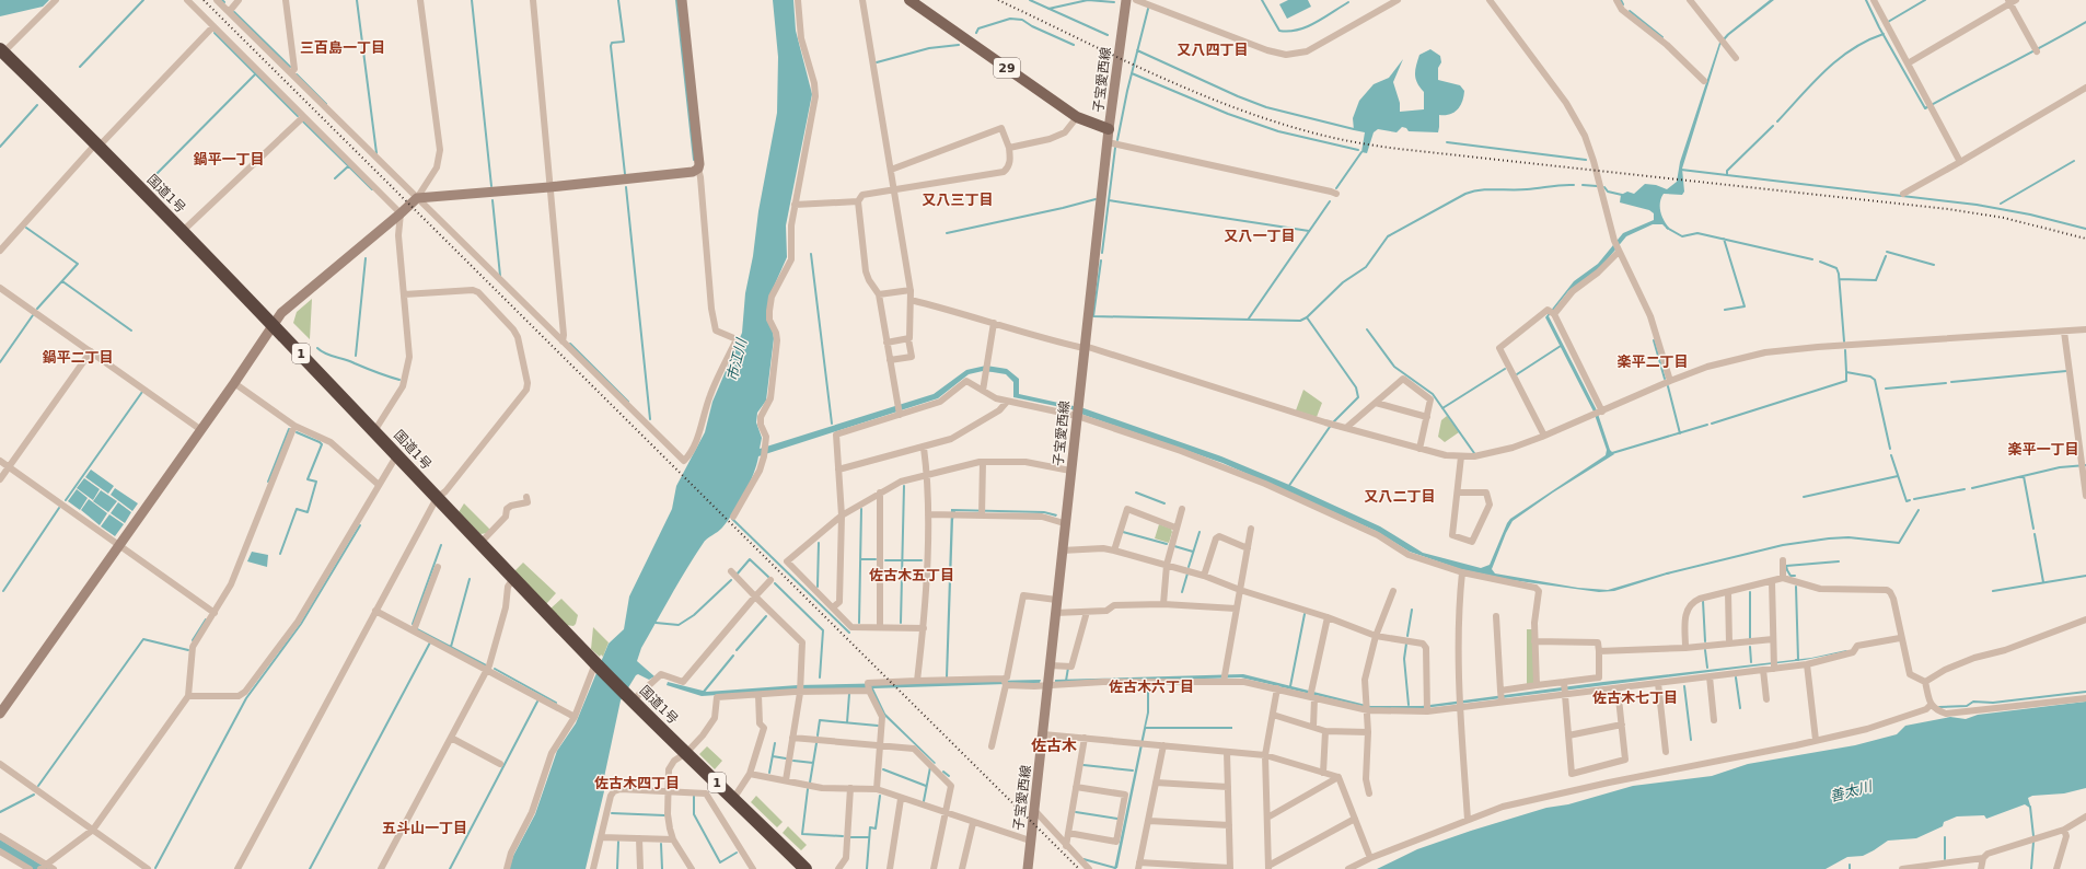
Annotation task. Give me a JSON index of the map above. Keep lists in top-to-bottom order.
{
  "streets": {
    "highway": ["国道1号", "1"],
    "main road": ["29"],
    "street": ["子宝愛西線"]
  },
  "crossings": [
    ["29", "子宝愛西線"]
  ],
  "districts": [
    "三百島一丁目",
    "又八四丁目",
    "鍋平一丁目",
    "又八三丁目",
    "又八一丁目",
    "鍋平二丁目",
    "楽平二丁目",
    "楽平一丁目",
    "又八二丁目",
    "佐古木五丁目",
    "佐古木六丁目",
    "佐古木七丁目",
    "佐古木",
    "佐古木四丁目",
    "五斗山一丁目"
  ],
  "water": ["市江川", "善太川"]
}
